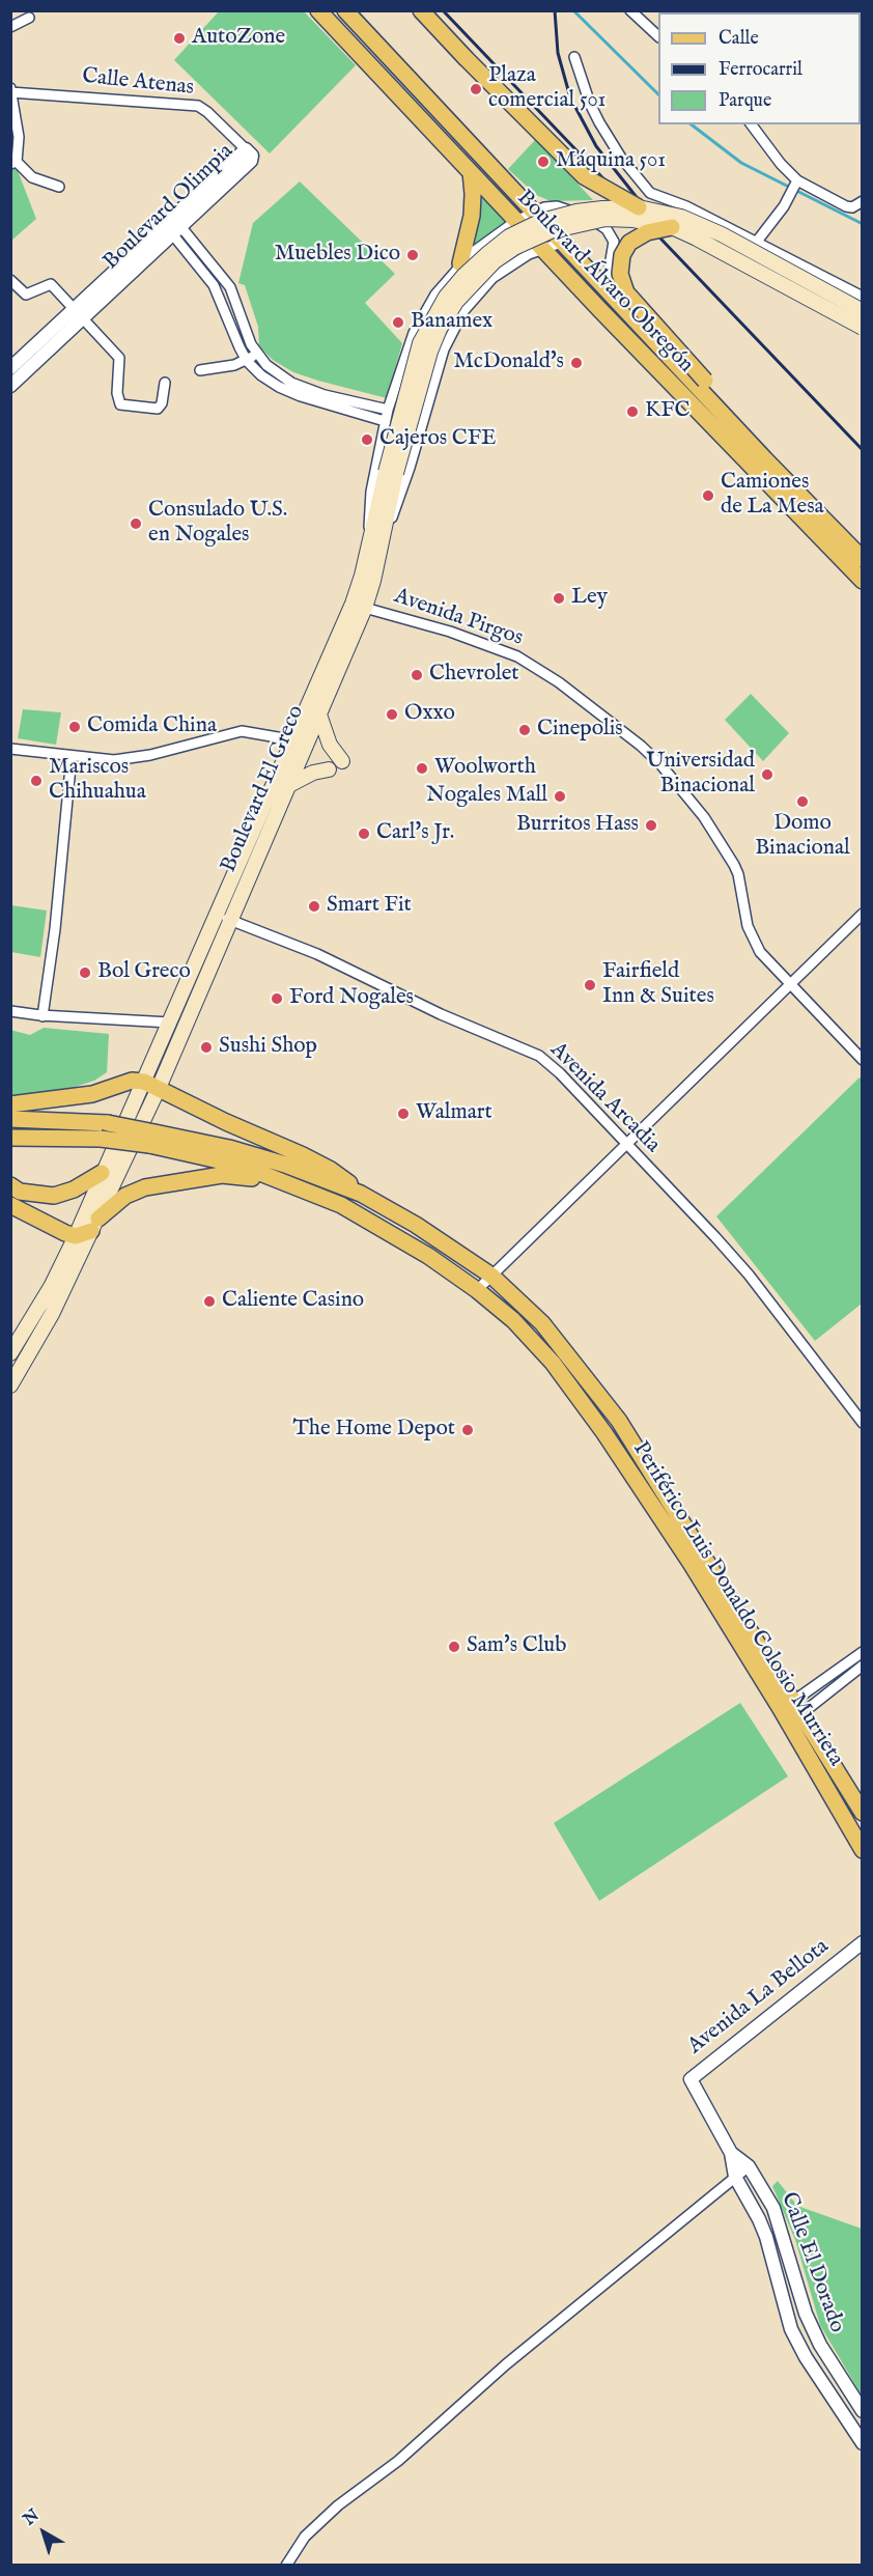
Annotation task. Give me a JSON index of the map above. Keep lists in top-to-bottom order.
{
  "streets": {
    "main road": ["Boulevard Álvaro Obregón", "Boulevard El Greco", "Periférico Luis Donaldo Colosio Murrieta"],
    "street": [
      "Calle Atenas",
      "Boulevard Olimpia",
      "Avenida Pirgos",
      "Avenida Arcadia",
      "Avenida La Bellota",
      "Calle El Dorado"
    ]
  },
  "crossings": [
    ["Calle Atenas", "Boulevard Olimpia"],
    ["Boulevard Álvaro Obregón", "Boulevard El Greco"],
    ["Avenida Pirgos", "Boulevard El Greco"],
    ["Boulevard El Greco", "Avenida Arcadia"],
    ["Avenida La Bellota", "Calle El Dorado"]
  ],
  "places": [
    "AutoZone",
    "Plaza comercial 501",
    "Máquina 501",
    "Muebles Dico",
    "Banamex",
    "McDonald's",
    "KFC",
    "Cajeros CFE",
    "Camiones de La Mesa",
    "Consulado U.S. en Nogales",
    "Ley",
    "Chevrolet",
    "Oxxo",
    "Comida China",
    "Cinepolis",
    "Woolworth",
    "Universidad Binacional",
    "Mariscos Chihuahua",
    "Nogales Mall",
    "Domo Binacional",
    "Burritos Hass",
    "Carl's Jr.",
    "Smart Fit",
    "Bol Greco",
    "Fairfield Inn & Suites",
    "Ford Nogales",
    "Sushi Shop",
    "Walmart",
    "Caliente Casino",
    "The Home Depot",
    "Sam's Club"
  ],
  "legend": ["Calle", "Ferrocarril", "Parque"],
  "north": "top left"
}
